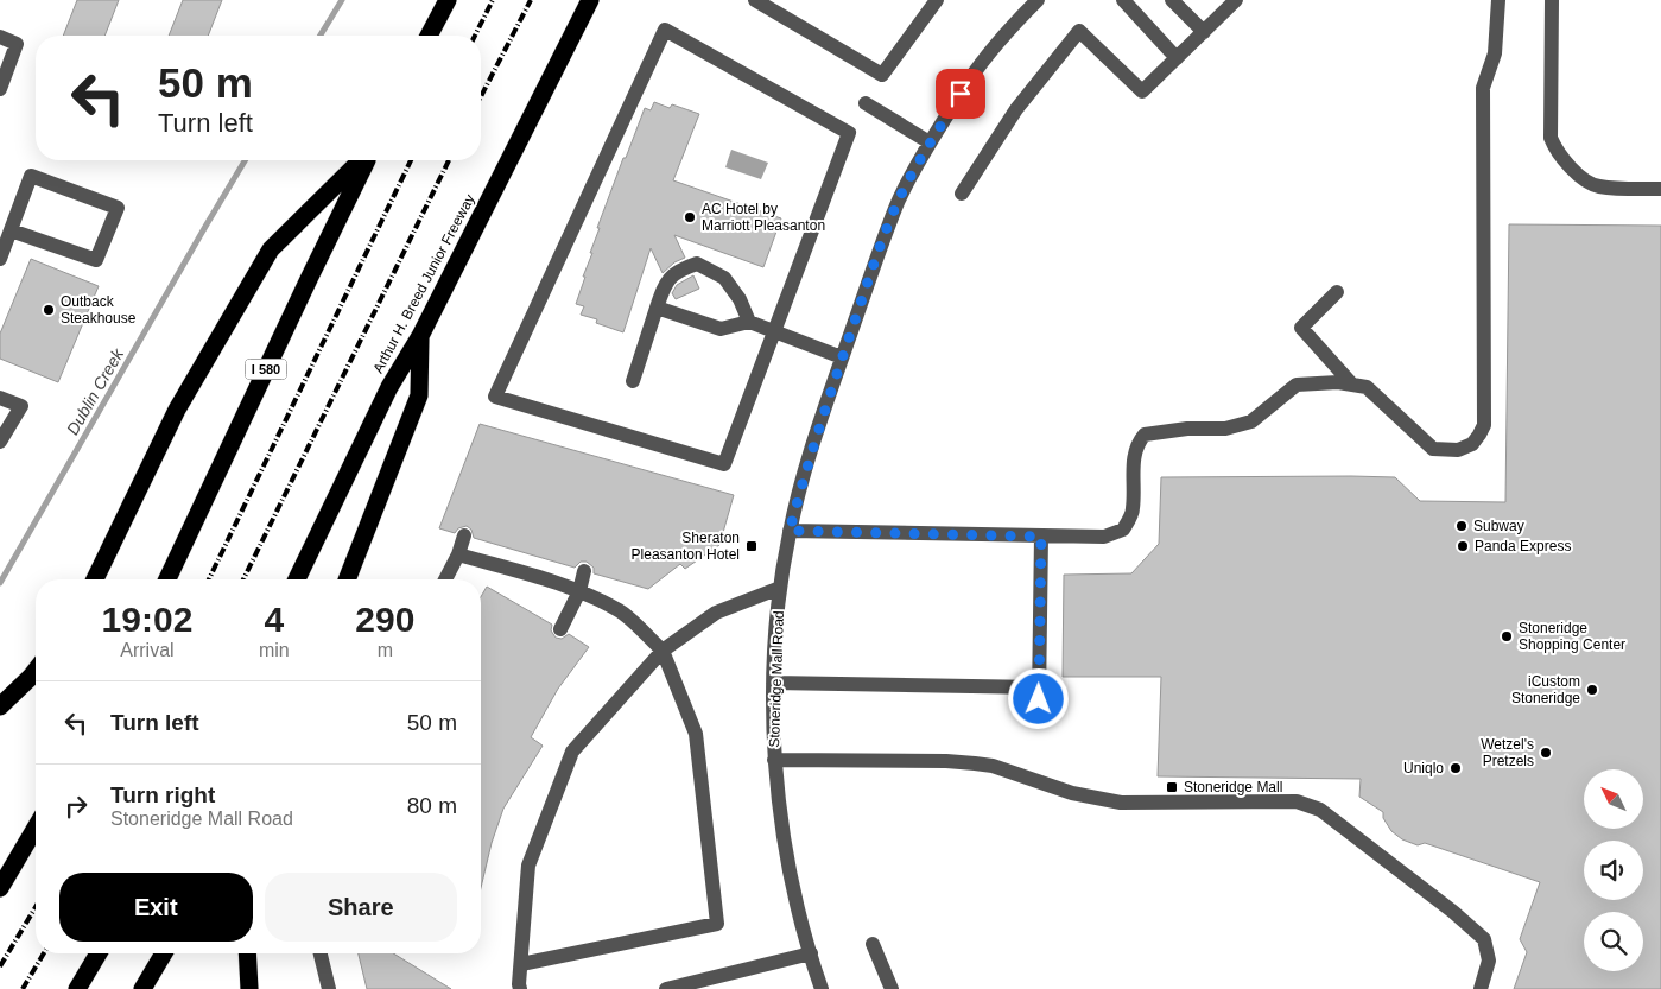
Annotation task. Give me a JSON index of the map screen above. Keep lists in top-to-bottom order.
{
  "streets": {
    "highway": ["Arthur H. Breed Junior Freeway", "I 580"],
    "street": ["Stoneridge Mall Road"]
  },
  "water": ["Dublin Creek"],
  "places": {
    "other": [
      "AC Hotel by Marriott Pleasanton",
      "Outback Steakhouse",
      "Subway",
      "Panda Express",
      "Stoneridge Shopping Center",
      "iCustom Stoneridge",
      "Wetzel's Pretzels",
      "Uniqlo"
    ],
    "transit": ["Sheraton Pleasanton Hotel", "Stoneridge Mall"]
  },
  "north": "top left",
  "page": {
    "turn": ["50 m", "Turn left"],
    "eta": [
      "19:02",
      "Arrival",
      "4",
      "min",
      "290",
      "m"
    ],
    "list": [
      {
        "name": "Turn left",
        "value": "50 m"
      },
      {
        "name": "Turn right",
        "note": "Stoneridge Mall Road",
        "value": "80 m"
      }
    ],
    "buttons": ["Exit", "Share"]
  }
}
